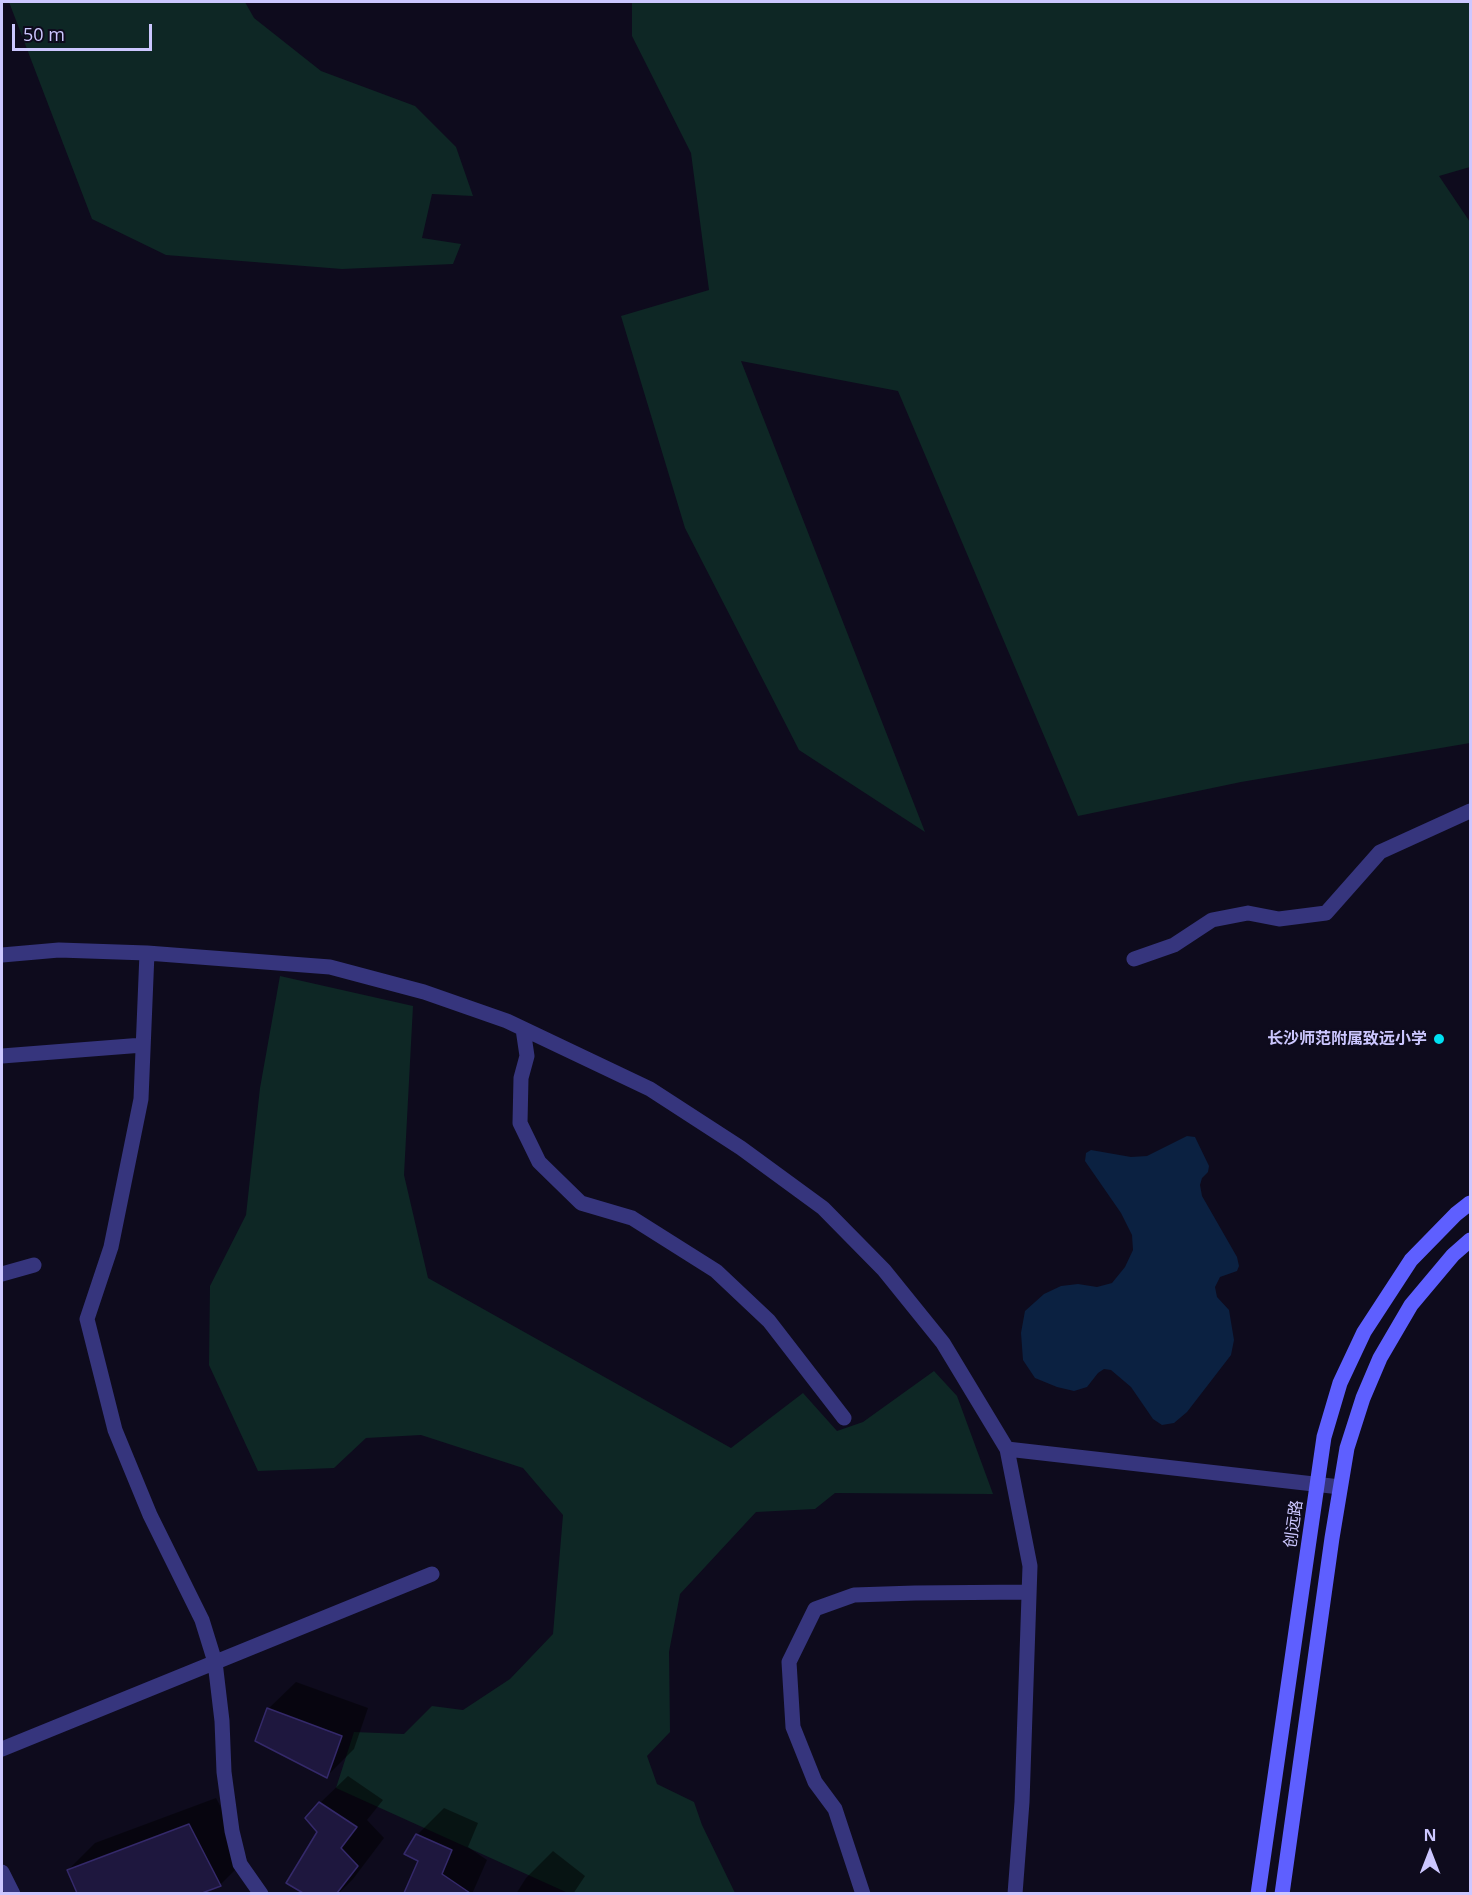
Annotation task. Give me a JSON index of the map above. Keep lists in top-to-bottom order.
{
  "streets": {
    "main road": ["创远路"]
  },
  "places": ["长沙师范附属致远小学"],
  "scale_bar": "50 m",
  "north": "top"
}
